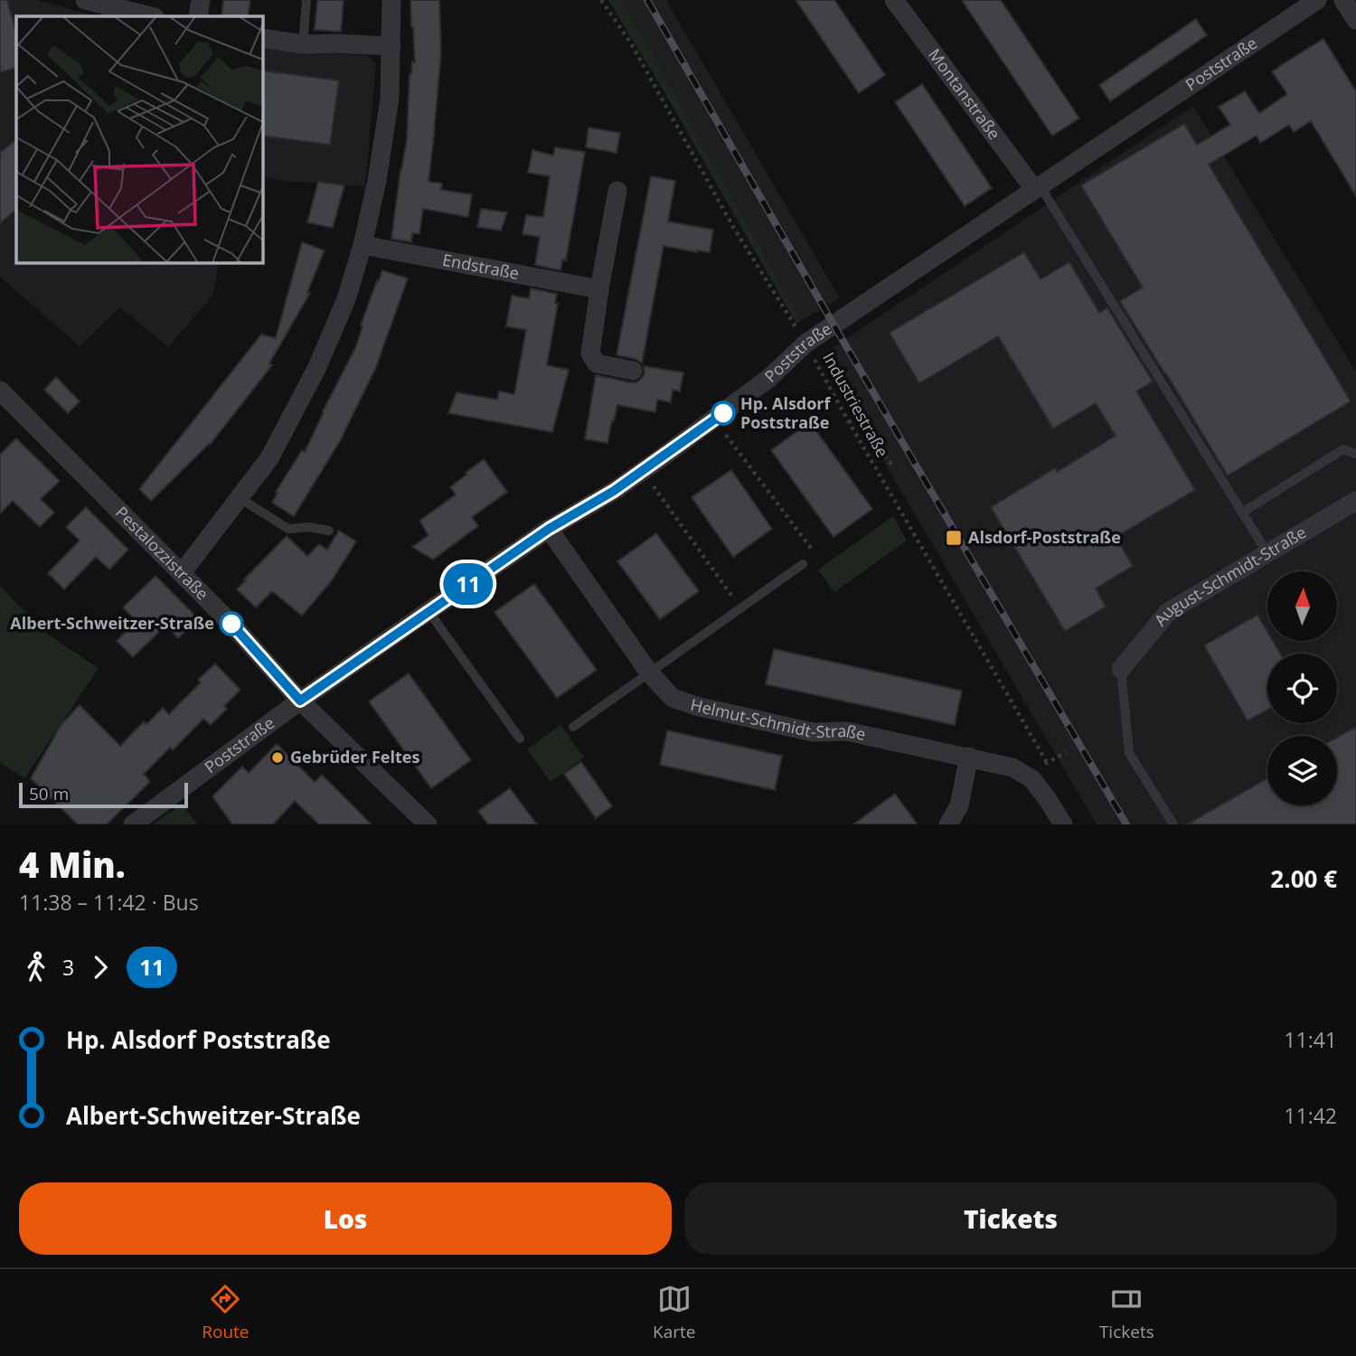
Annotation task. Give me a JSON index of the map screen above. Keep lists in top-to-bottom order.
{
  "streets": {
    "street": [
      "Poststraße",
      "Montanstraße",
      "Endstraße",
      "Pestalozzistraße",
      "August-Schmidt-Straße",
      "Helmut-Schmidt-Straße"
    ],
    "path": ["Industriestraße"]
  },
  "crossings": [
    ["Poststraße", "Montanstraße"],
    ["Poststraße", "Industriestraße"],
    ["Poststraße", "Pestalozzistraße"],
    ["Poststraße", "Helmut-Schmidt-Straße"]
  ],
  "places": {
    "other": ["Hp. Alsdorf Poststraße", "Albert-Schweitzer-Straße", "Gebrüder Feltes"],
    "transit": ["Alsdorf-Poststraße"]
  },
  "lines": ["bus line 11"],
  "scale_bar": "50 m",
  "north": "top",
  "page": {
    "on_map": "11",
    "scale": "50 m",
    "heading": ["4 Min.", "11:38 – 11:42 · Bus", "2.00 €"],
    "legs": ["3", "11"],
    "list": [
      {
        "name": "Hp. Alsdorf Poststraße",
        "value": "11:41"
      },
      {
        "name": "Albert-Schweitzer-Straße",
        "value": "11:42"
      }
    ],
    "buttons": ["Los", "Tickets"],
    "tabs": ["Route", "Karte", "Tickets"]
  }
}
